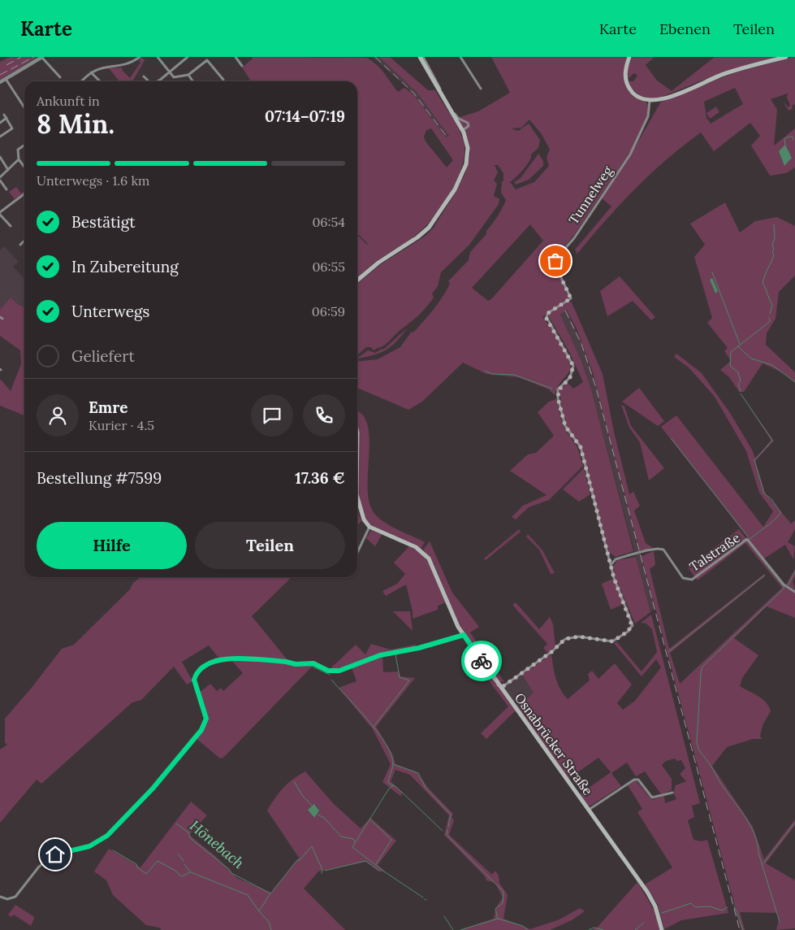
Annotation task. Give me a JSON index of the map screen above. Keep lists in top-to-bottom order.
{
  "streets": {
    "main road": ["Osnabrücker Straße"],
    "street": ["Tunnelweg", "Talstraße"]
  },
  "water": ["Hönebach"],
  "page": {
    "header": "Karte",
    "nav": ["Karte", "Ebenen", "Teilen"],
    "heading": ["8 Min.", "Ankunft in", "07:14–07:19"],
    "panel": [
      "Emre",
      "Kurier · 4.5",
      "Bestellung #7599",
      "17.36 €"
    ],
    "bar": "Unterwegs · 1.6 km",
    "list": [
      ["Bestätigt", "06:54"],
      ["In Zubereitung", "06:55"],
      ["Unterwegs", "06:59"],
      "Geliefert"
    ],
    "buttons": ["Hilfe", "Teilen"]
  }
}
